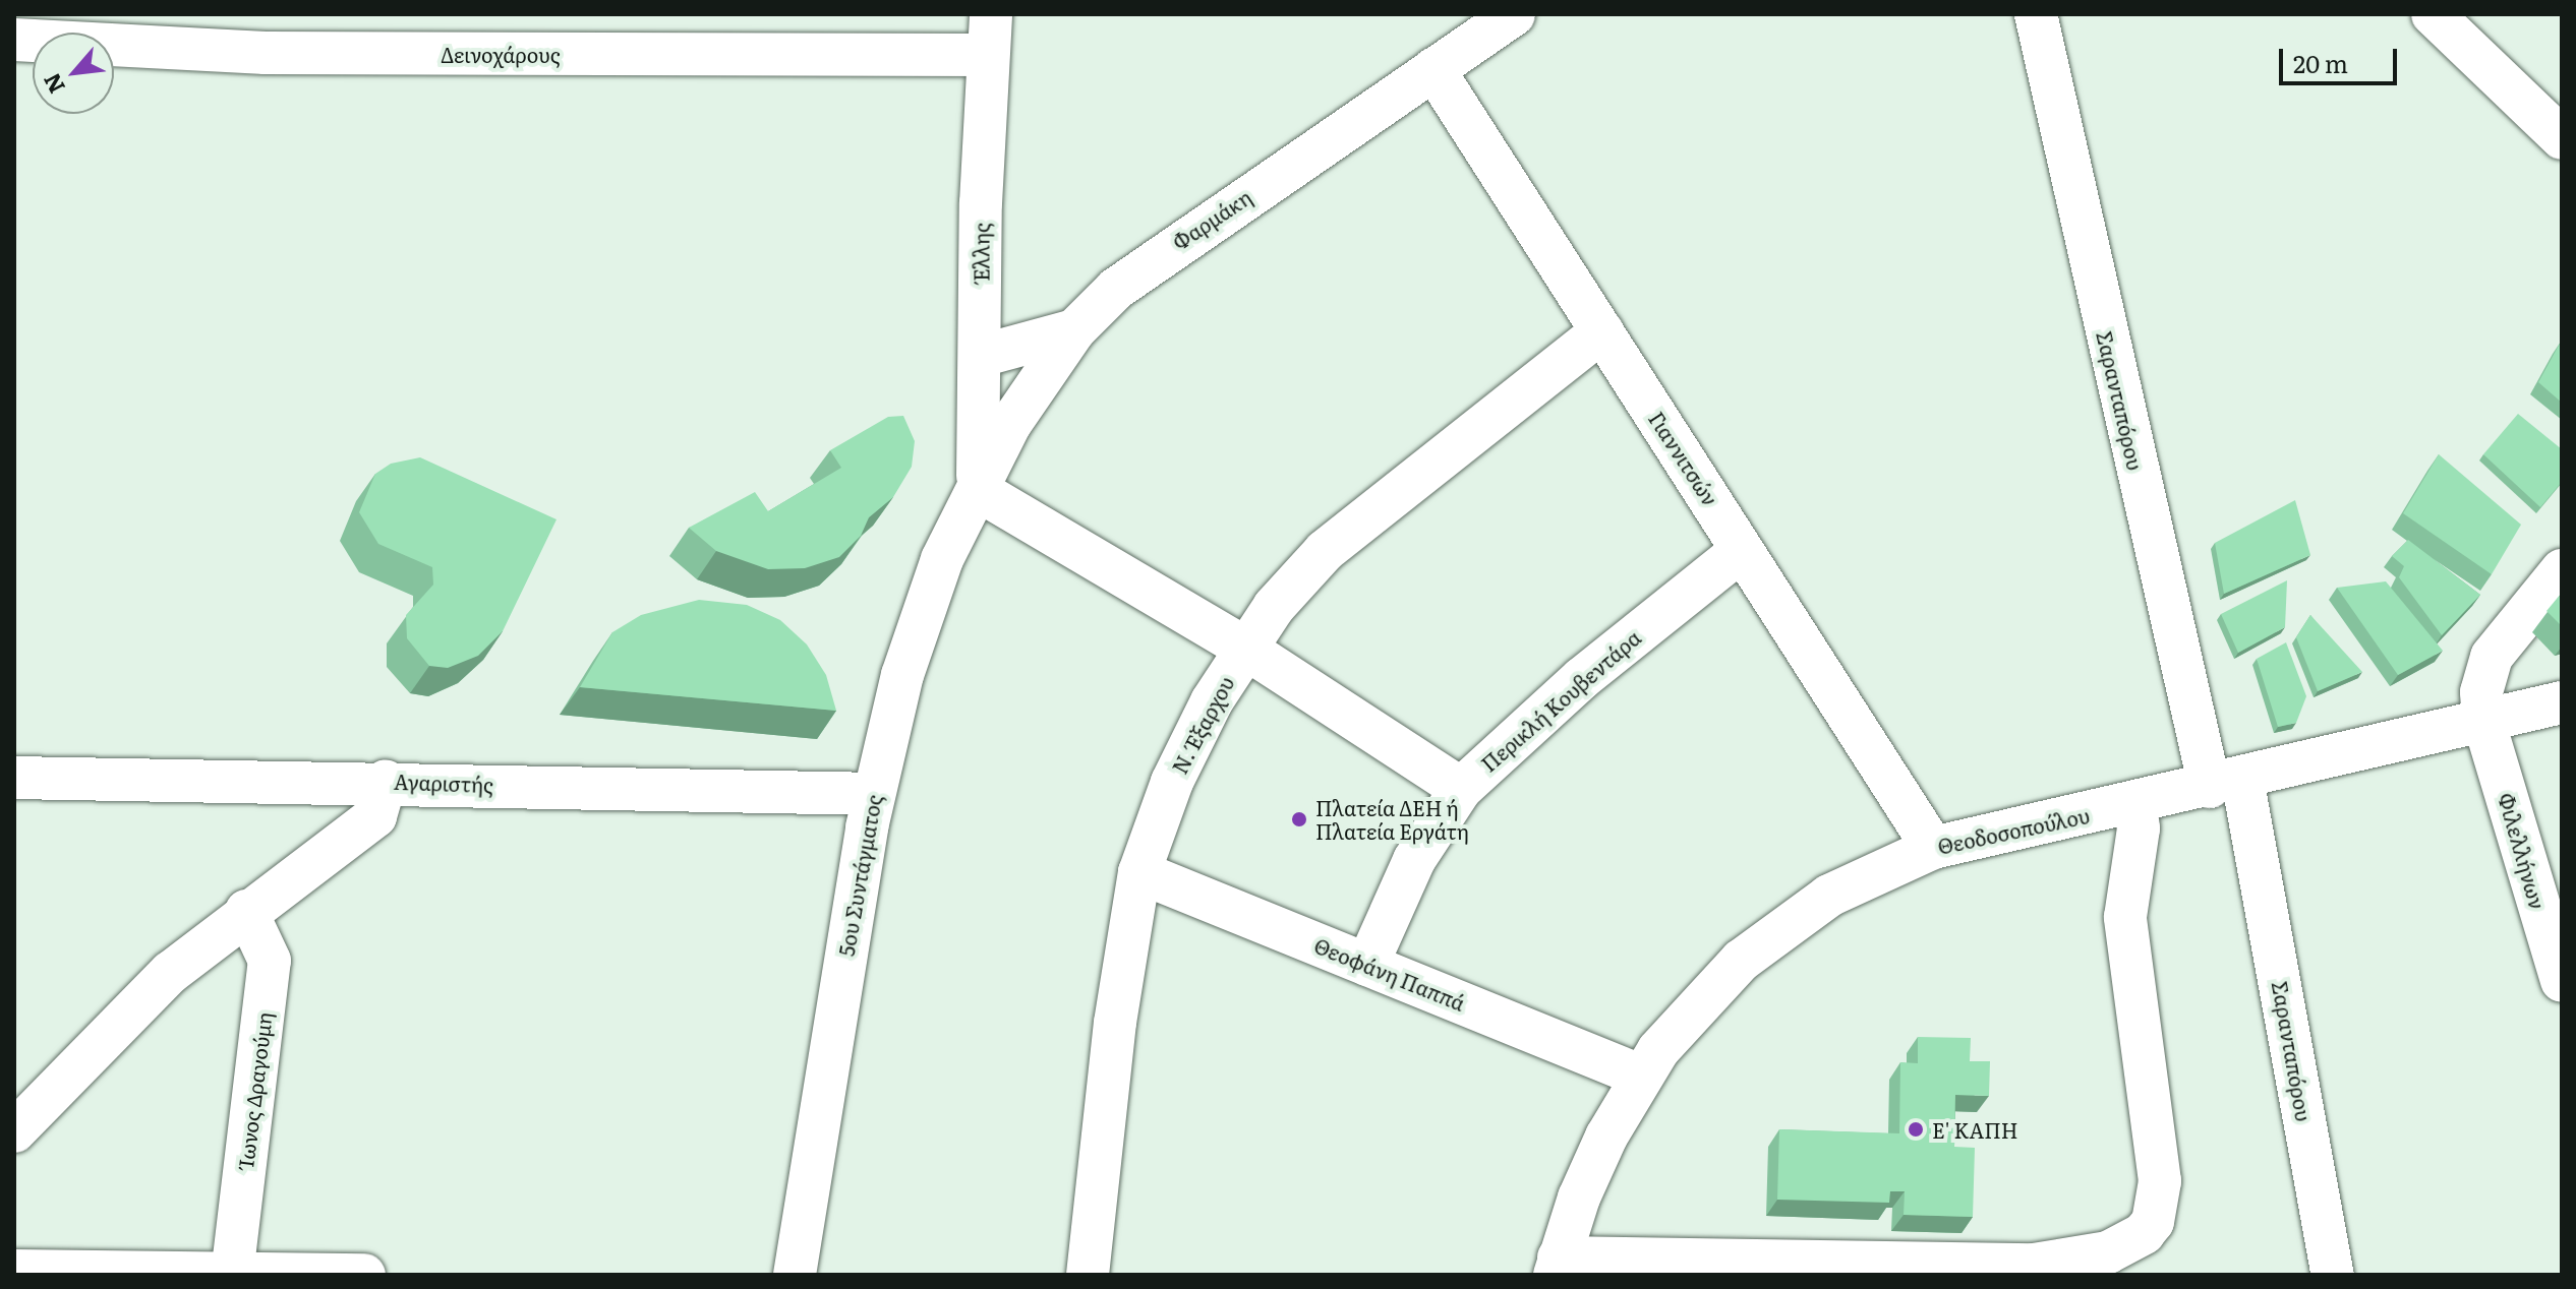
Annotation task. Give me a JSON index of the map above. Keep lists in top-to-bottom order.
{
  "streets": {
    "street": [
      "Δεινοχάρους",
      "Φαρμάκη",
      "Έλλης",
      "Σαρανταπόρου",
      "Γιαννιτσών",
      "Περικλή Κουβεντάρα",
      "Ν. Έξαρχου",
      "Αγαριστής",
      "Θεοδοσοπούλου",
      "Φιλελλήνων",
      "5ου Συντάγματος",
      "Θεοφάνη Παππά",
      "Ίωνος Δραγούμη"
    ]
  },
  "crossings": [
    ["Δεινοχάρους", "Έλλης"],
    ["Φαρμάκη", "Έλλης"],
    ["Φαρμάκη", "Γιαννιτσών"],
    ["Φαρμάκη", "5ου Συντάγματος"],
    ["Έλλης", "5ου Συντάγματος"],
    ["Σαρανταπόρου", "Θεοδοσοπούλου"],
    ["Γιαννιτσών", "Περικλή Κουβεντάρα"],
    ["Γιαννιτσών", "Ν. Έξαρχου"],
    ["Γιαννιτσών", "Θεοδοσοπούλου"],
    ["Περικλή Κουβεντάρα", "Θεοφάνη Παππά"],
    ["Ν. Έξαρχου", "Θεοφάνη Παππά"],
    ["Αγαριστής", "5ου Συντάγματος"],
    ["Θεοδοσοπούλου", "Φιλελλήνων"],
    ["Θεοδοσοπούλου", "Θεοφάνη Παππά"]
  ],
  "places": ["Πλατεία ΔΕΗ ή Πλατεία Εργάτη", "Ε' ΚΑΠΗ"],
  "scale_bar": "20 m",
  "north": "bottom left"
}
